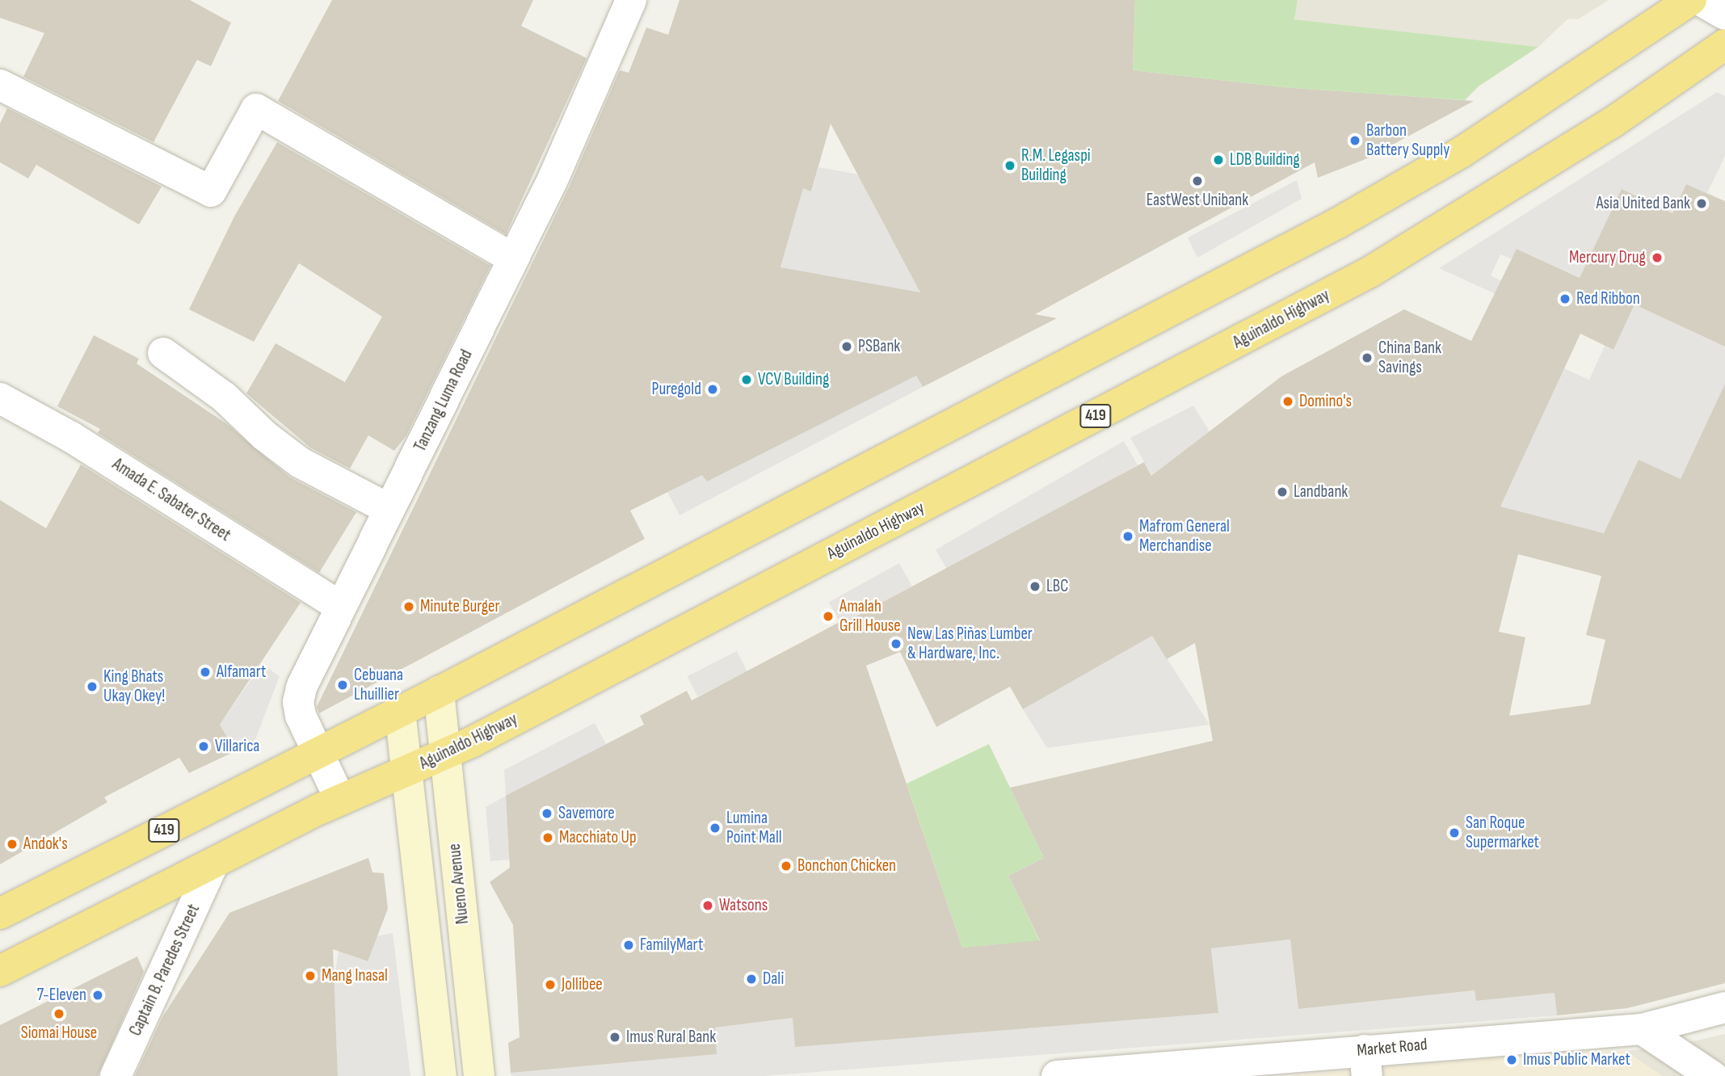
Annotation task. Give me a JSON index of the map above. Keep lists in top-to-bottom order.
{
  "streets": {
    "highway": ["Aguinaldo Highway", "419"],
    "main road": ["Nueno Avenue"],
    "street": [
      "Tanzang Luma Road",
      "Amada E. Sabater Street",
      "Captain B. Paredes Street",
      "Market Road"
    ]
  },
  "crossings": [
    ["Aguinaldo Highway", "Tanzang Luma Road"],
    ["Aguinaldo Highway", "Nueno Avenue"],
    ["Aguinaldo Highway", "Captain B. Paredes Street"],
    ["Tanzang Luma Road", "419"],
    ["Tanzang Luma Road", "Amada E. Sabater Street"],
    ["419", "Nueno Avenue"]
  ],
  "places": [
    "Barbon Battery Supply",
    "LDB Building",
    "R.M. Legaspi Building",
    "EastWest Unibank",
    "Asia United Bank",
    "Mercury Drug",
    "Red Ribbon",
    "PSBank",
    "China Bank Savings",
    "VCV Building",
    "Puregold",
    "Domino's",
    "Landbank",
    "Mafrom General Merchandise",
    "LBC",
    "Minute Burger",
    "Amalah Grill House",
    "New Las Piñas Lumber & Hardware, Inc.",
    "Alfamart",
    "Cebuana Lhuillier",
    "King Bhats Ukay Okey!",
    "Villarica",
    "Savemore",
    "Lumina Point Mall",
    "San Roque Supermarket",
    "Macchiato Up",
    "Andok's",
    "Bonchon Chicken",
    "Watsons",
    "FamilyMart",
    "Mang Inasal",
    "Dali",
    "Jollibee",
    "7-Eleven",
    "Siomai House",
    "Imus Rural Bank",
    "Imus Public Market"
  ]
}
